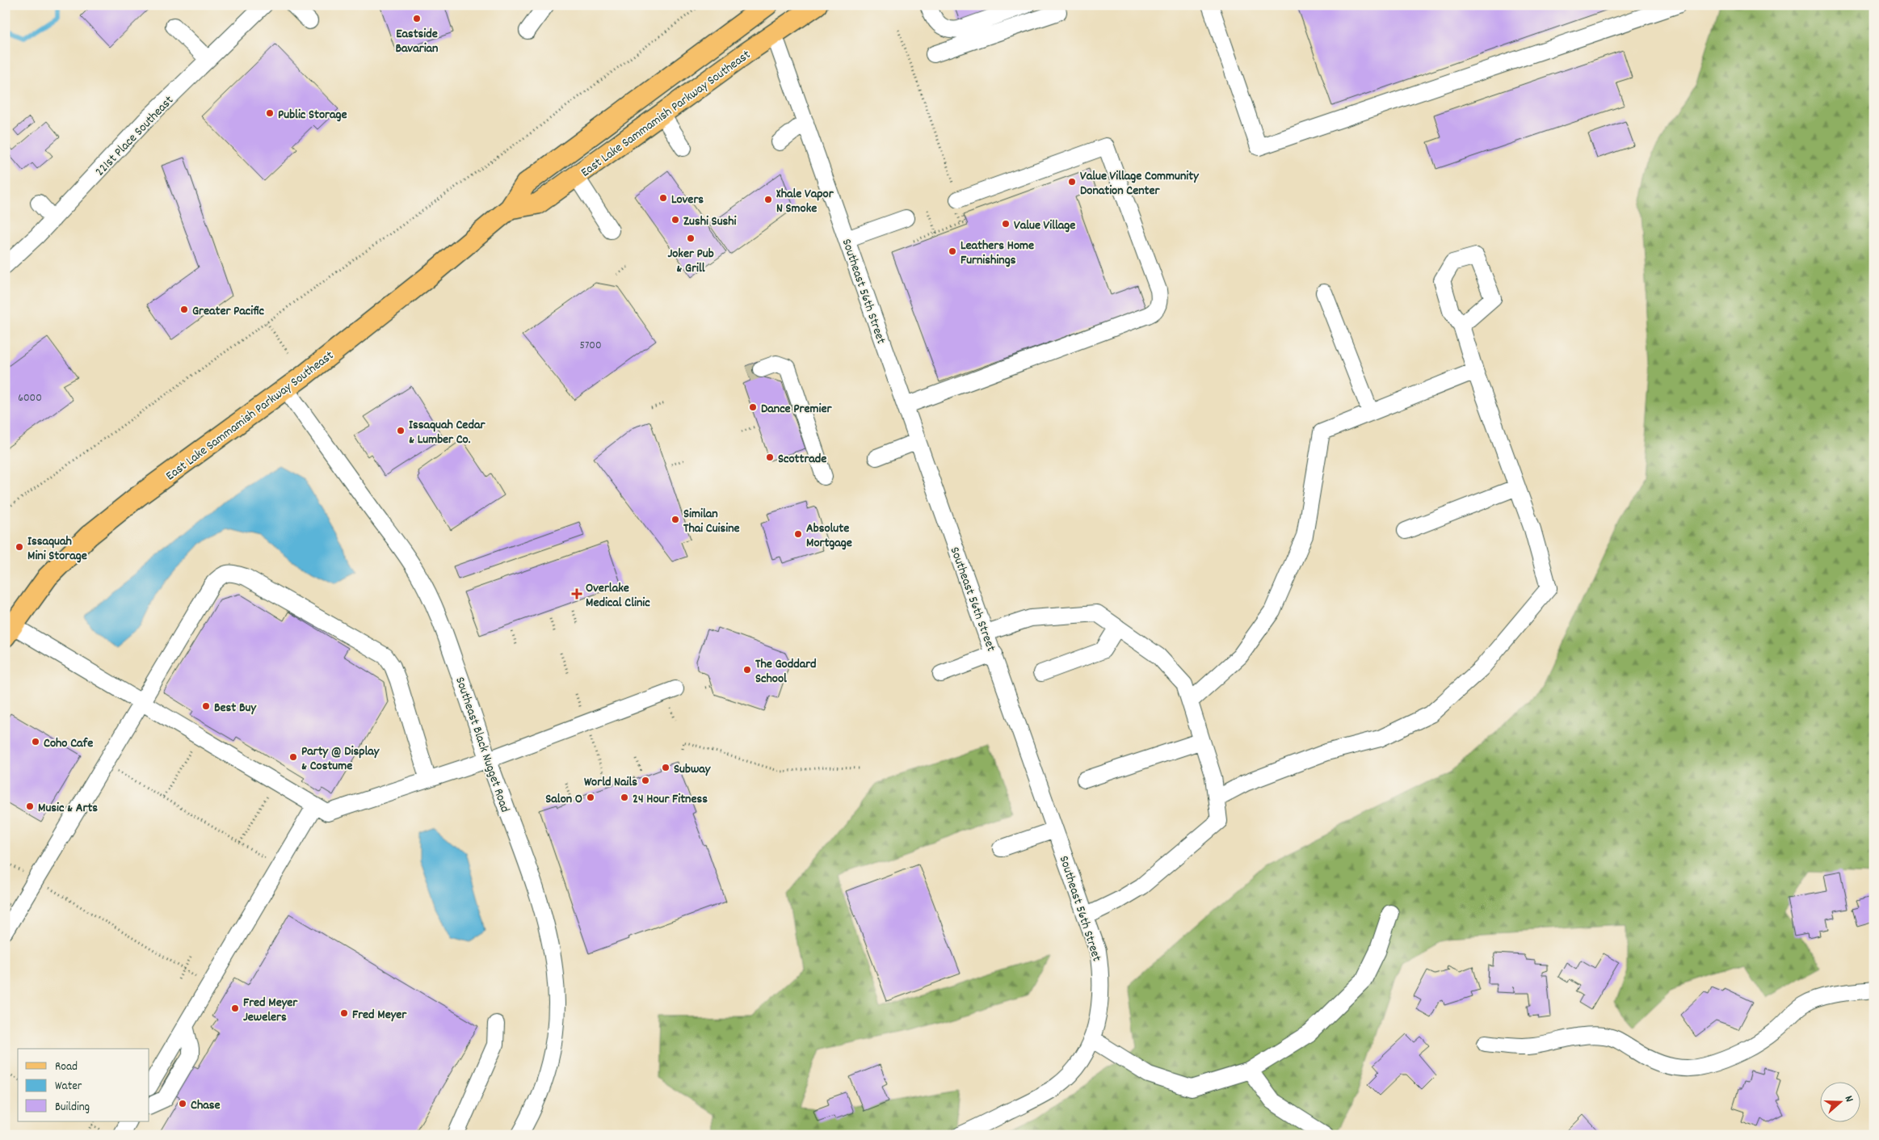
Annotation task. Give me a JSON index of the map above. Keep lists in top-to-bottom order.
{
  "streets": {
    "main road": ["East Lake Sammamish Parkway Southeast", "Southeast 56th Street"],
    "street": ["221st Place Southeast", "Southeast Black Nugget Road"]
  },
  "crossings": [
    ["East Lake Sammamish Parkway Southeast", "Southeast 56th Street"],
    ["East Lake Sammamish Parkway Southeast", "Southeast Black Nugget Road"]
  ],
  "places": {
    "other": [
      "Eastside Bavarian",
      "Public Storage",
      "Value Village Community Donation Center",
      "Lovers",
      "Xhale Vapor N Smoke",
      "Zushi Sushi",
      "Value Village",
      "Joker Pub & Grill",
      "Leathers Home Furnishings",
      "Greater Pacific",
      "Dance Premier",
      "Issaquah Cedar & Lumber Co.",
      "Scottrade",
      "Similan Thai Cuisine",
      "Absolute Mortgage",
      "Issaquah Mini Storage",
      "The Goddard School",
      "Best Buy",
      "Coho Cafe",
      "Party @ Display & Costume",
      "Subway",
      "World Nails",
      "Salon O",
      "24 Hour Fitness",
      "Music & Arts",
      "Fred Meyer Jewelers",
      "Fred Meyer",
      "Chase"
    ],
    "health": ["Overlake Medical Clinic"]
  },
  "house_numbers": ["5700", "6000"],
  "legend": ["Road", "Water", "Building"],
  "north": "right"
}
